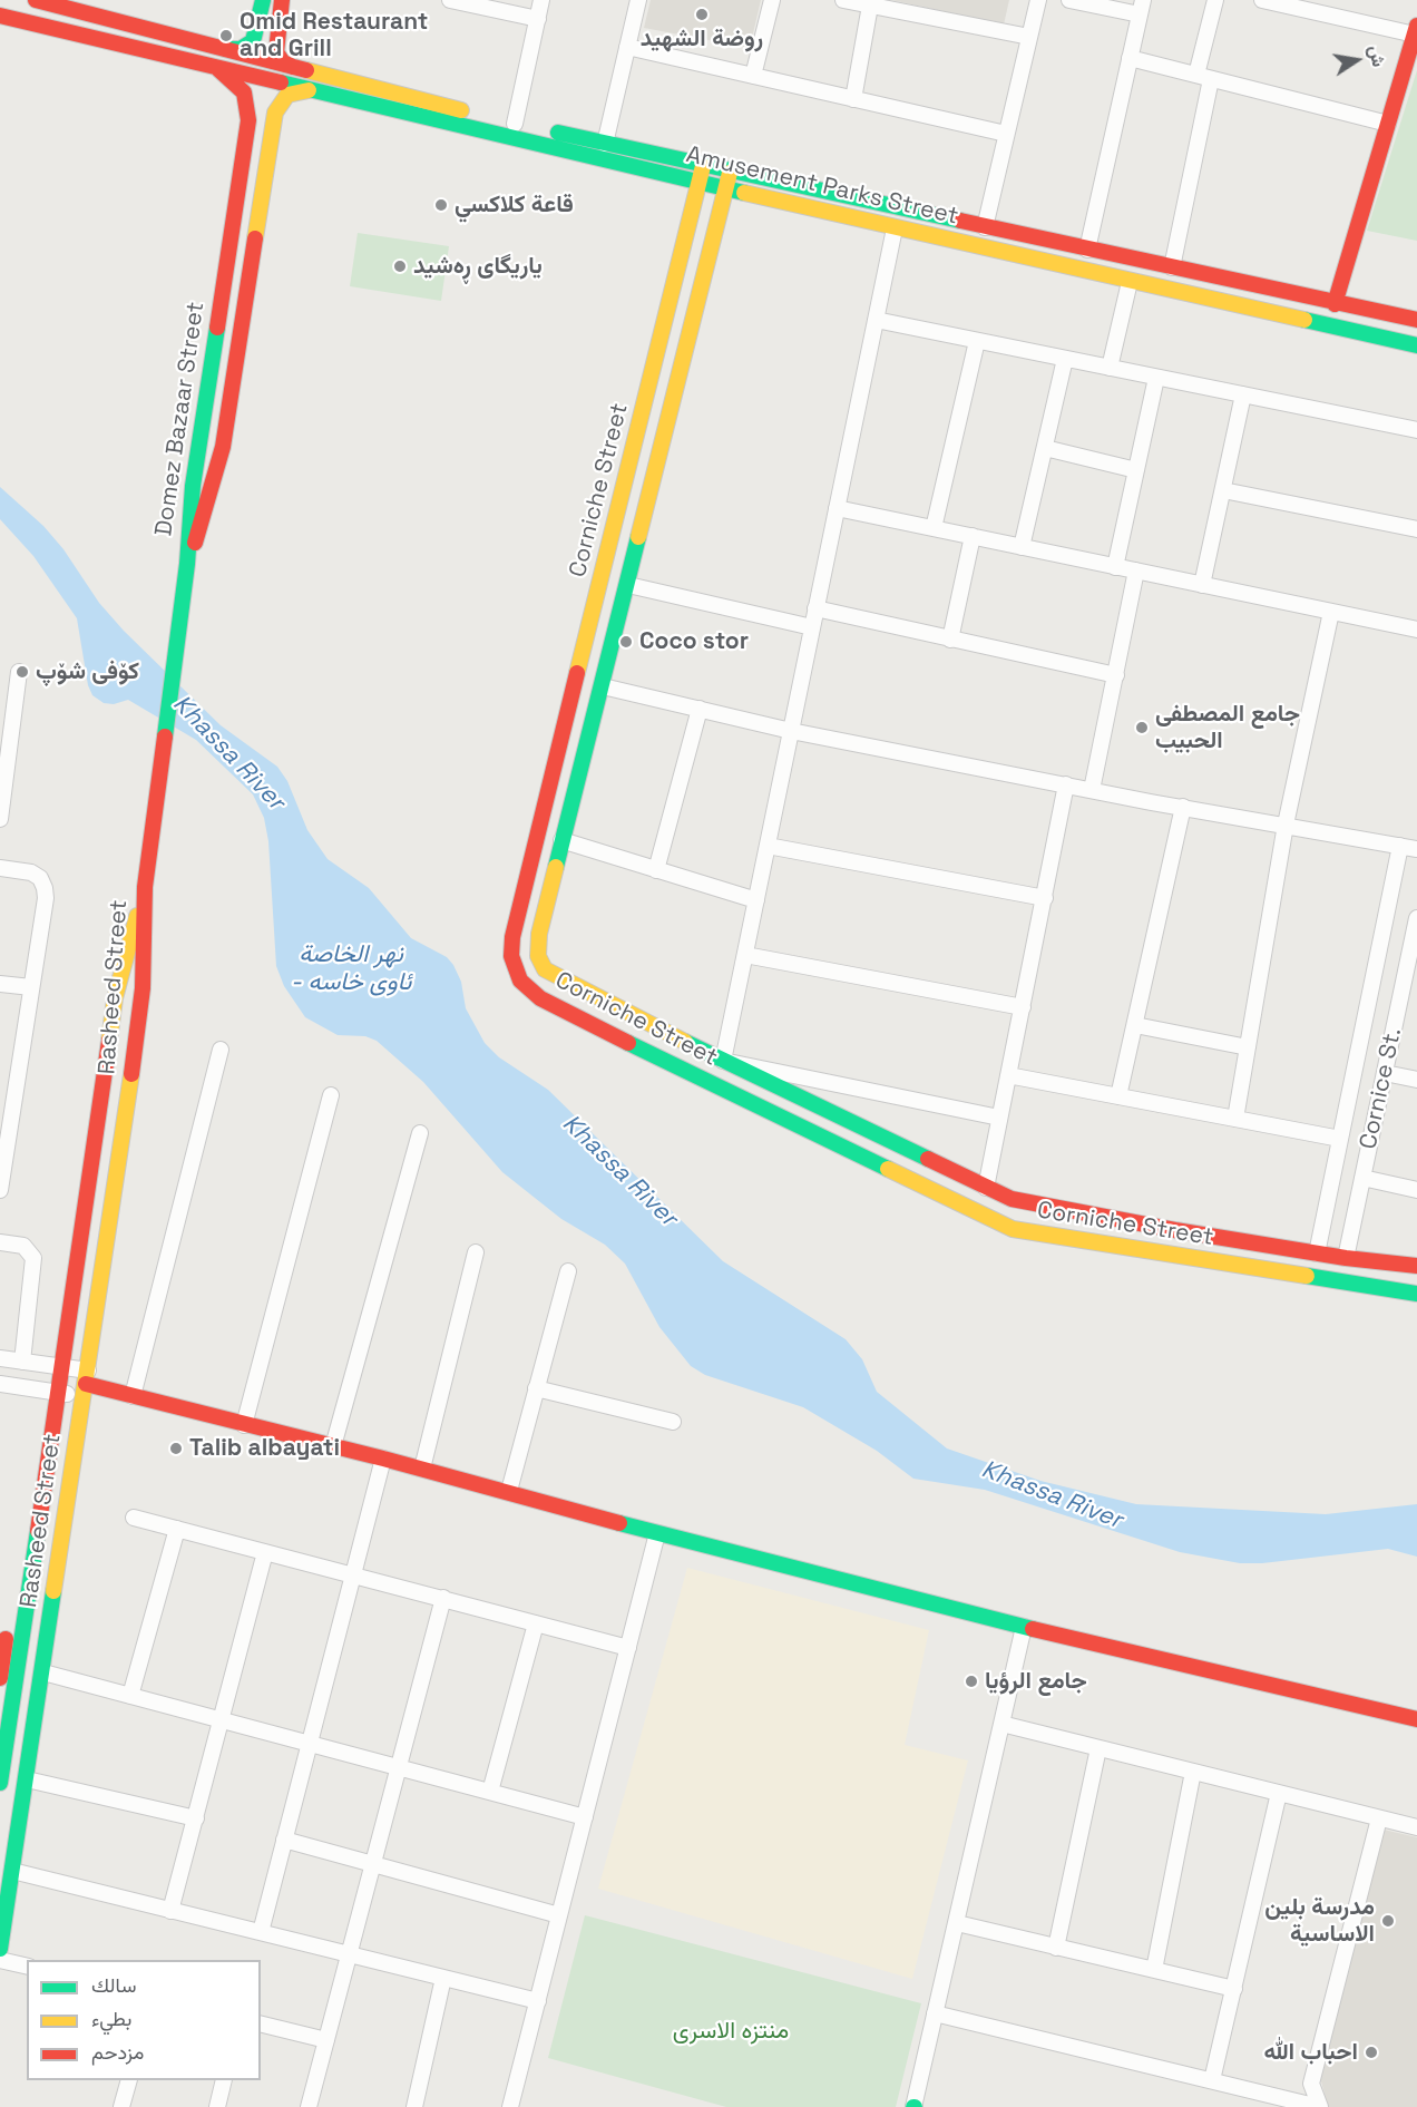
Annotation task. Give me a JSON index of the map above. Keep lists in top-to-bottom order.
{
  "streets": {
    "main road": [
      "Amusement Parks Street",
      "Domez Bazaar Street",
      "Corniche Street",
      "Rasheed Street"
    ],
    "street": ["Cornice St."]
  },
  "crossings": [
    ["Amusement Parks Street", "Domez Bazaar Street"],
    ["Amusement Parks Street", "Corniche Street"],
    ["Corniche Street", "Cornice St."]
  ],
  "water": ["Khassa River", "نهر الخاصة - ئاوی خاسە"],
  "parks": ["منتزه الاسرى"],
  "places": [
    "روضة الشهيد",
    "Omid Restaurant and Grill",
    "قاعة كلاكسي",
    "یاریگای ڕەشید",
    "Coco stor",
    "کۆفی شۆپ",
    "جامع المصطفى الحبيب",
    "Talib albayati",
    "جامع الرؤيا",
    "مدرسة بلين الاساسية",
    "احباب الله"
  ],
  "legend": ["سالك", "بطيء", "مزدحم"],
  "north": "right"
}
